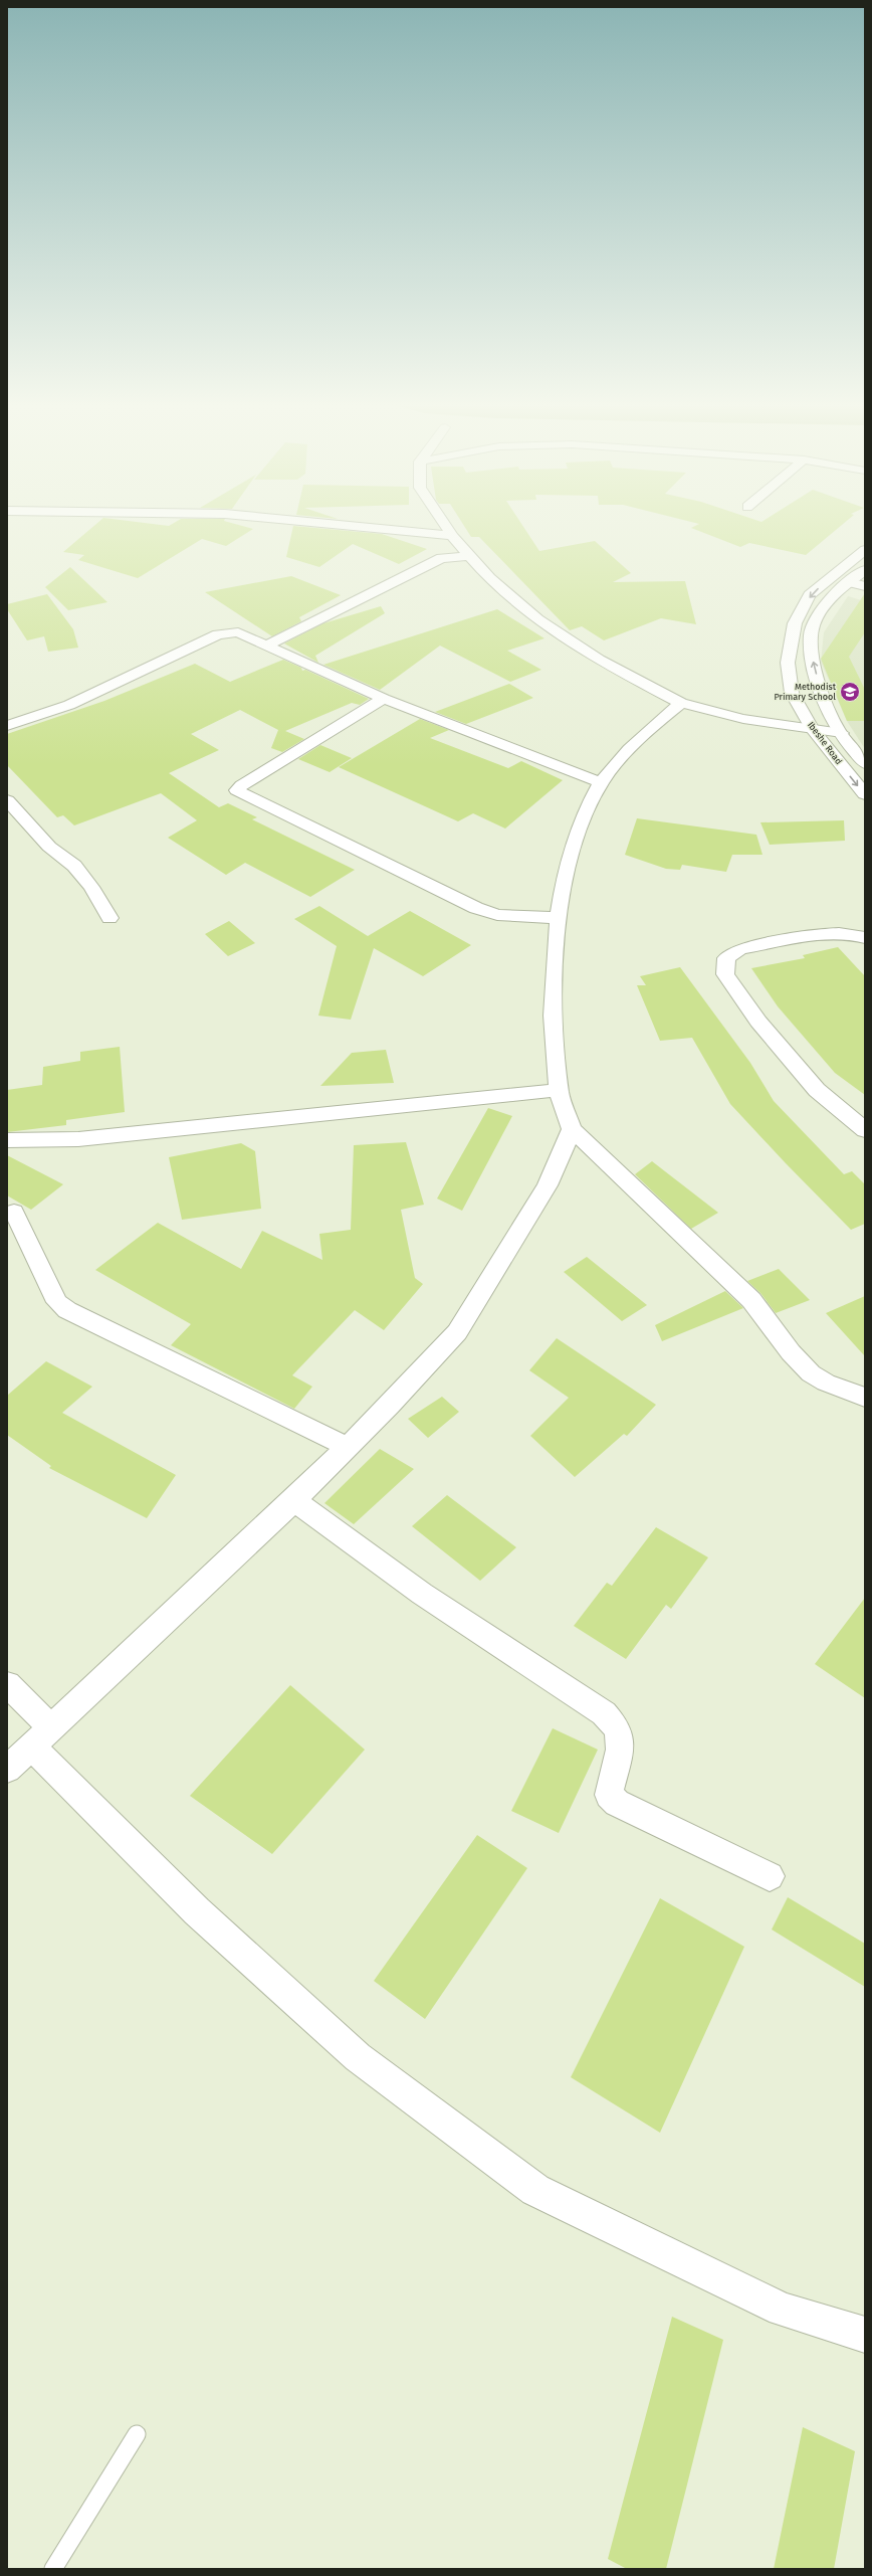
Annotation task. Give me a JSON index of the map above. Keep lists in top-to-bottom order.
{
  "streets": {
    "street": ["Ibeshe Road"]
  },
  "places": {
    "school or university": ["Methodist Primary School"]
  }
}
